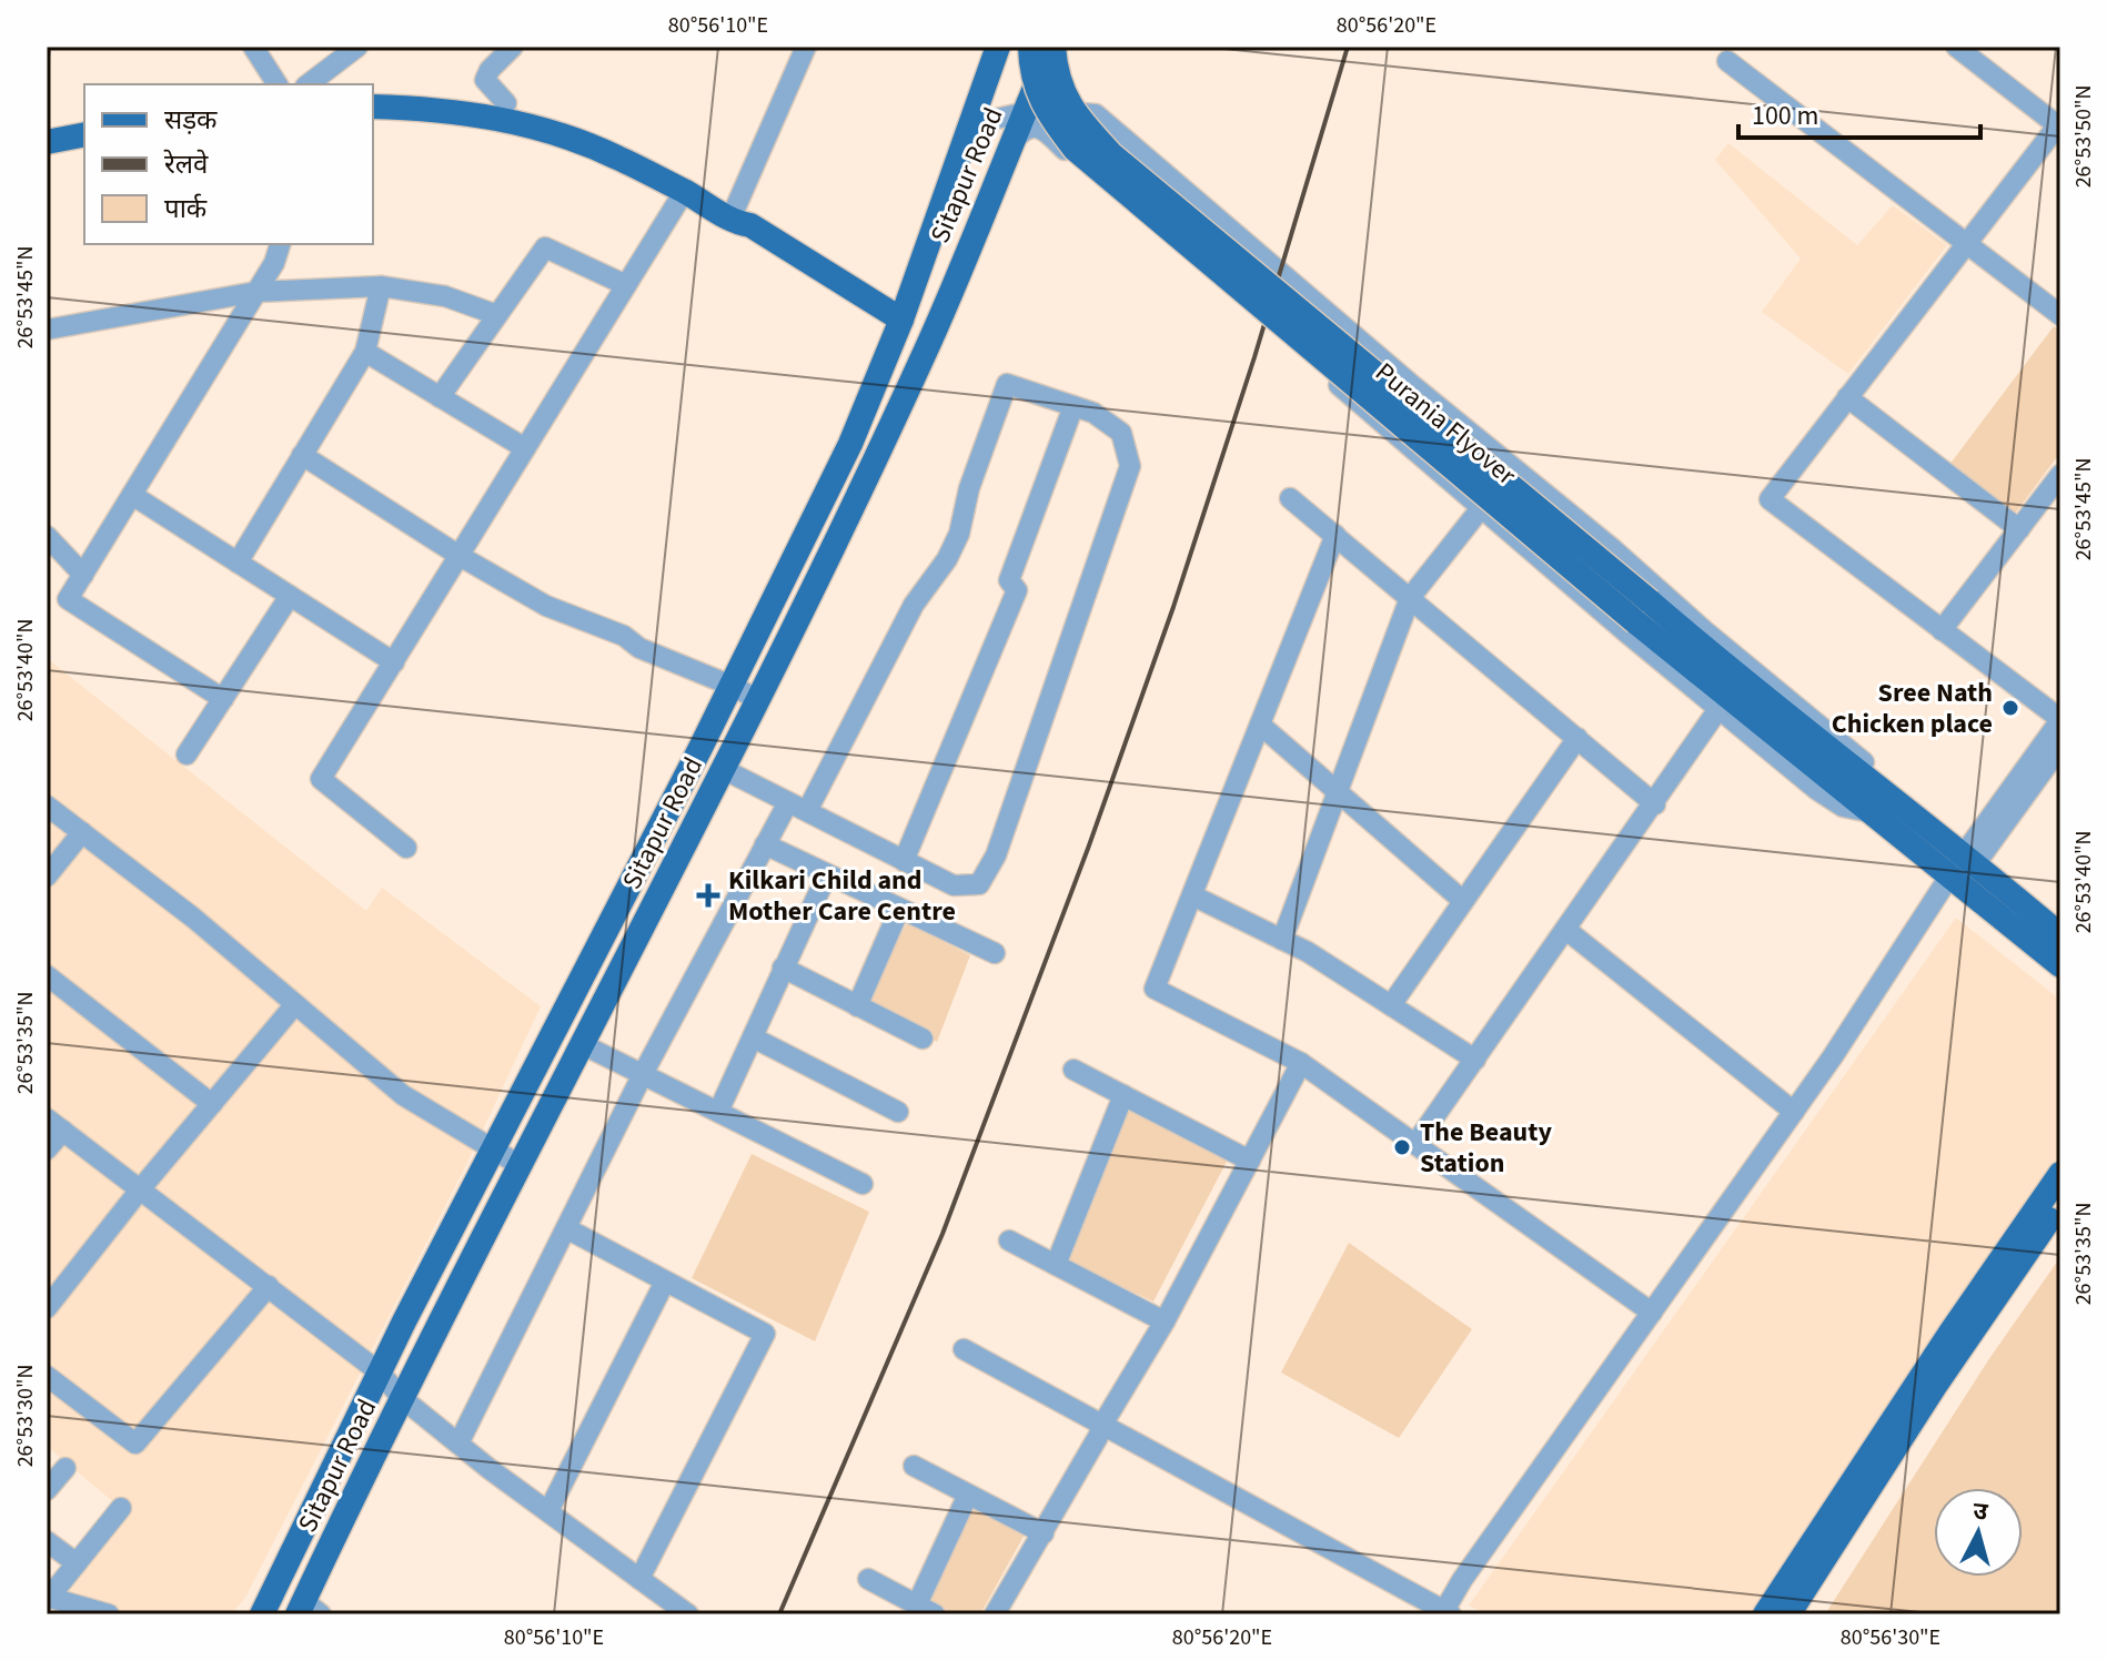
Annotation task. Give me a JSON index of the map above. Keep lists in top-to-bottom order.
{
  "streets": {
    "main road": ["Sitapur Road", "Purania Flyover"]
  },
  "crossings": [
    ["Sitapur Road", "Purania Flyover"]
  ],
  "places": {
    "other": ["Sree Nath Chicken place", "The Beauty Station"],
    "health": ["Kilkari Child and Mother Care Centre"]
  },
  "legend": ["सड़क", "रेलवे", "पार्क"],
  "scale_bar": "100 m",
  "north": "top",
  "coordinates": [
    "80°56'10\"E",
    "80°56'20\"E",
    "26°53'50\"N",
    "26°53'45\"N",
    "26°53'40\"N",
    "26°53'35\"N",
    "26°53'30\"N",
    "80°56'30\"E"
  ]
}
